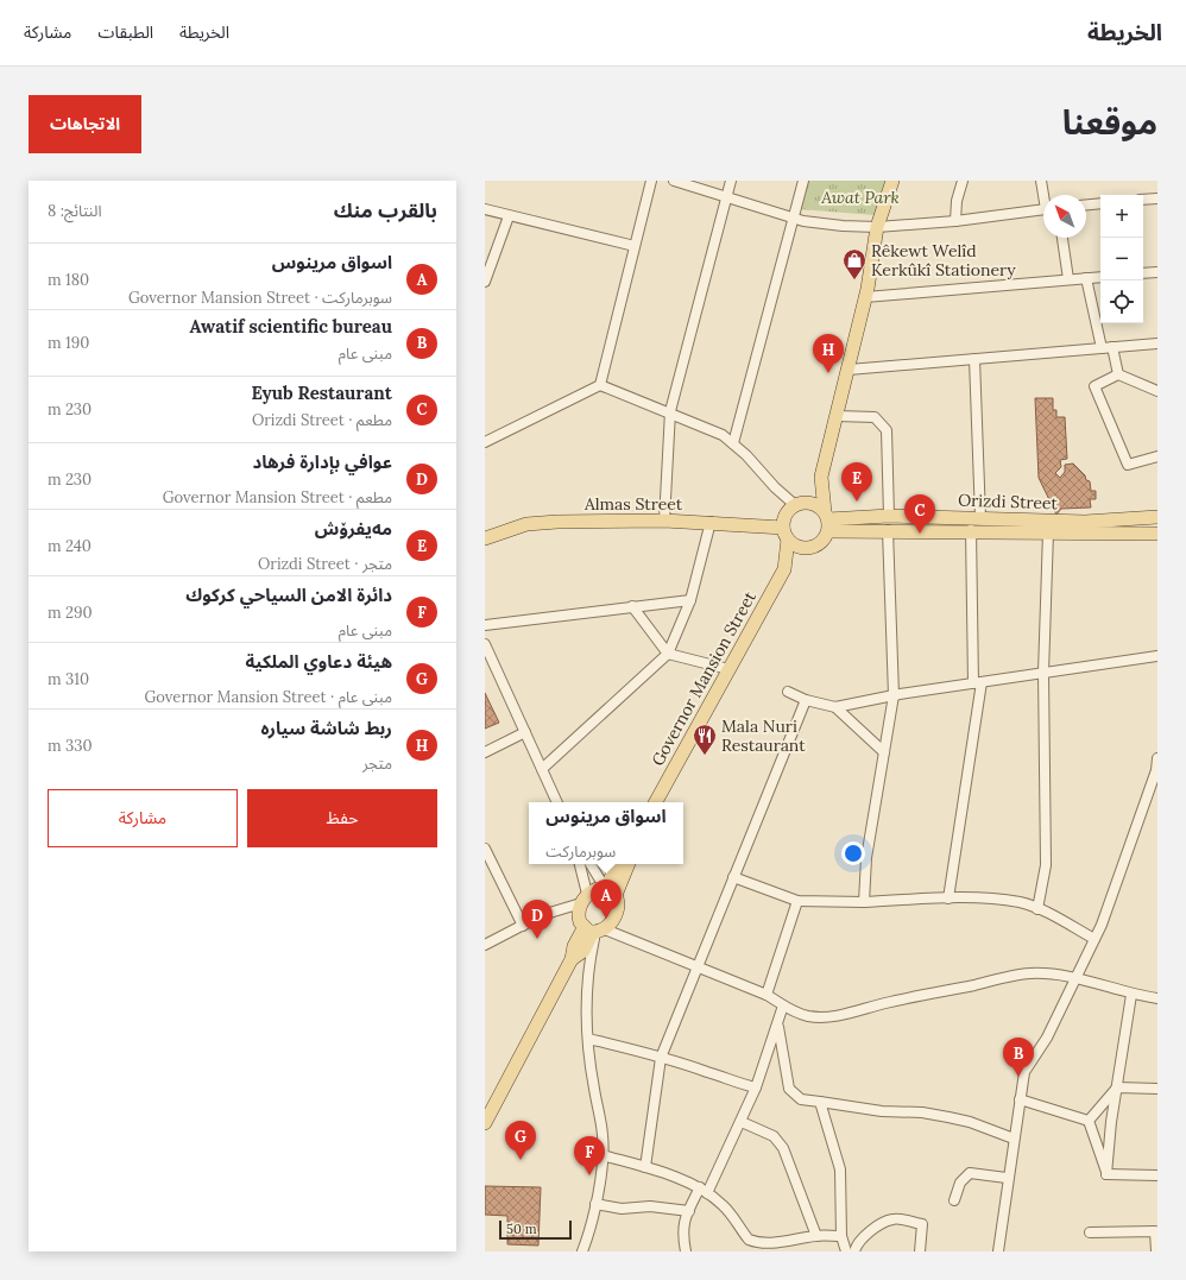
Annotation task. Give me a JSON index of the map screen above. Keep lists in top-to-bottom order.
{
  "streets": {
    "main road": ["Orizdi Street", "Almas Street", "Governor Mansion Street"]
  },
  "crossings": [
    ["Orizdi Street", "Almas Street"],
    ["Orizdi Street", "Governor Mansion Street"],
    ["Almas Street", "Governor Mansion Street"]
  ],
  "parks": ["Awat Park"],
  "places": {
    "shop": ["Rêkewt Welîd Kerkûkî Stationery"],
    "restaurant": ["Mala Nuri Restaurant"]
  },
  "scale_bar": "50 m",
  "north": "top left",
  "page": {
    "header": "الخريطة",
    "nav": ["الخريطة", "الطبقات", "مشاركة"],
    "title": "موقعنا",
    "buttons": [
      "الاتجاهات",
      ["حفظ", "مشاركة"]
    ],
    "heading": ["بالقرب منك", "النتائج: 8"],
    "map_buttons": ["+", "−"],
    "list": [
      {
        "mark": "A",
        "name": "اسواق مرينوس",
        "note": "سوبرماركت · Governor Mansion Street",
        "value": "180 m"
      },
      {
        "mark": "B",
        "name": "Awatif scientific bureau",
        "note": "مبنى عام",
        "value": "190 m"
      },
      {
        "mark": "C",
        "name": "Eyub Restaurant",
        "note": "مطعم · Orizdi Street",
        "value": "230 m"
      },
      {
        "mark": "D",
        "name": "عوافي بإدارة فرهاد",
        "note": "مطعم · Governor Mansion Street",
        "value": "230 m"
      },
      {
        "mark": "E",
        "name": "مەیفرۆش",
        "note": "متجر · Orizdi Street",
        "value": "240 m"
      },
      {
        "mark": "F",
        "name": "دائرة الامن السياحي كركوك",
        "note": "مبنى عام",
        "value": "290 m"
      },
      {
        "mark": "G",
        "name": "هيئة دعاوي الملكية",
        "note": "مبنى عام · Governor Mansion Street",
        "value": "310 m"
      },
      {
        "mark": "H",
        "name": "ربط شاشة سياره",
        "note": "متجر",
        "value": "330 m"
      }
    ],
    "pins": [
      "H",
      "E",
      "C",
      "A",
      "D",
      "B",
      "G",
      "F"
    ],
    "popup": ["اسواق مرينوس", "سوبرماركت"],
    "scale": "50 m"
  }
}
